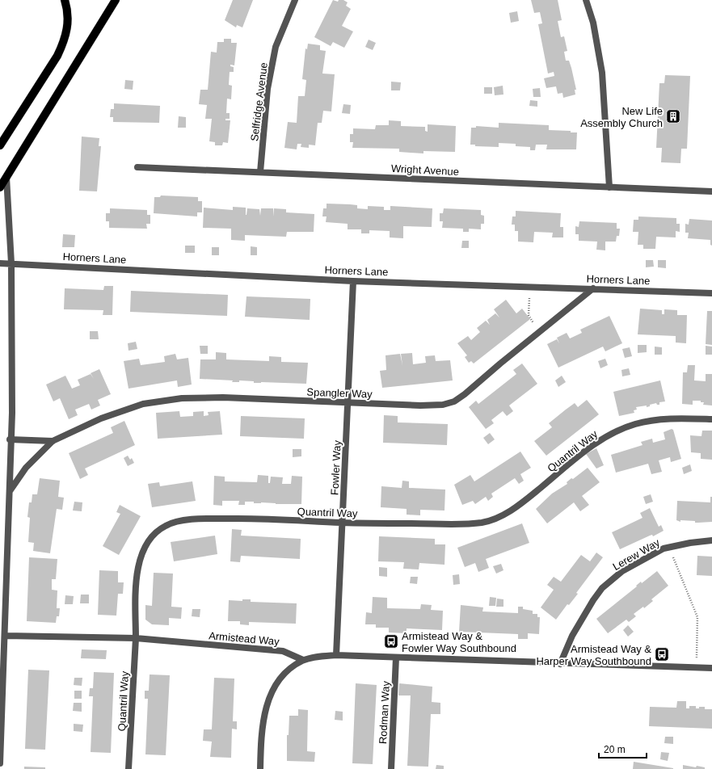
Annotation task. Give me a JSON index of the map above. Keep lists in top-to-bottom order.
{
  "streets": {
    "street": [
      "Selfridge Avenue",
      "Wright Avenue",
      "Horners Lane",
      "Spangler Way",
      "Quantril Way",
      "Fowler Way",
      "Lerew Way",
      "Armistead Way",
      "Rodman Way"
    ]
  },
  "crossings": [
    ["Selfridge Avenue", "Wright Avenue"],
    ["Horners Lane", "Spangler Way"],
    ["Horners Lane", "Fowler Way"],
    ["Spangler Way", "Fowler Way"],
    ["Quantril Way", "Fowler Way"],
    ["Quantril Way", "Armistead Way"]
  ],
  "places": {
    "building": ["New Life Assembly Church"],
    "bus stop": ["Armistead Way & Fowler Way Southbound", "Armistead Way & Harper Way Southbound"]
  },
  "scale_bar": "20 m"
}
